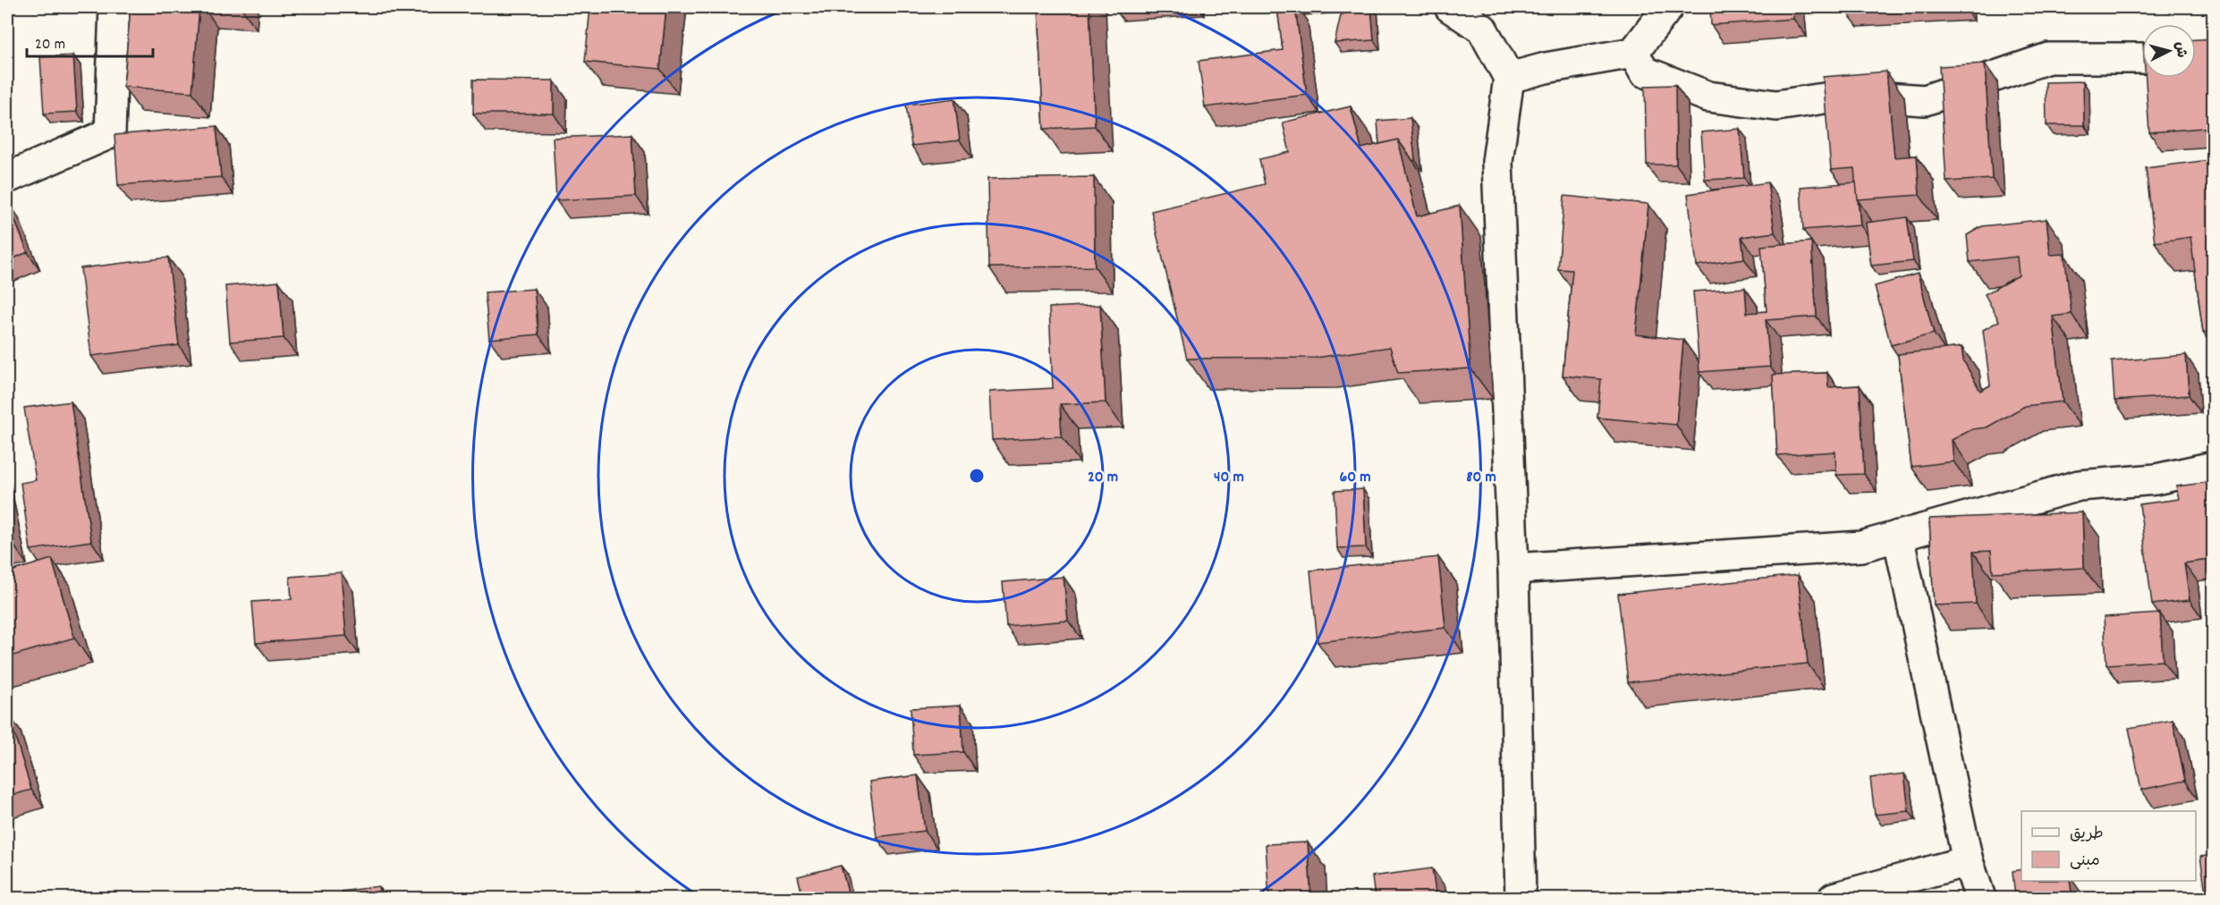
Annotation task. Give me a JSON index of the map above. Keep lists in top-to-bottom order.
{
  "legend": ["طريق", "مبنى"],
  "scale_bar": "20 m",
  "north": "right",
  "rings": [
    "20 m",
    "40 m",
    "60 m",
    "80 m"
  ]
}
